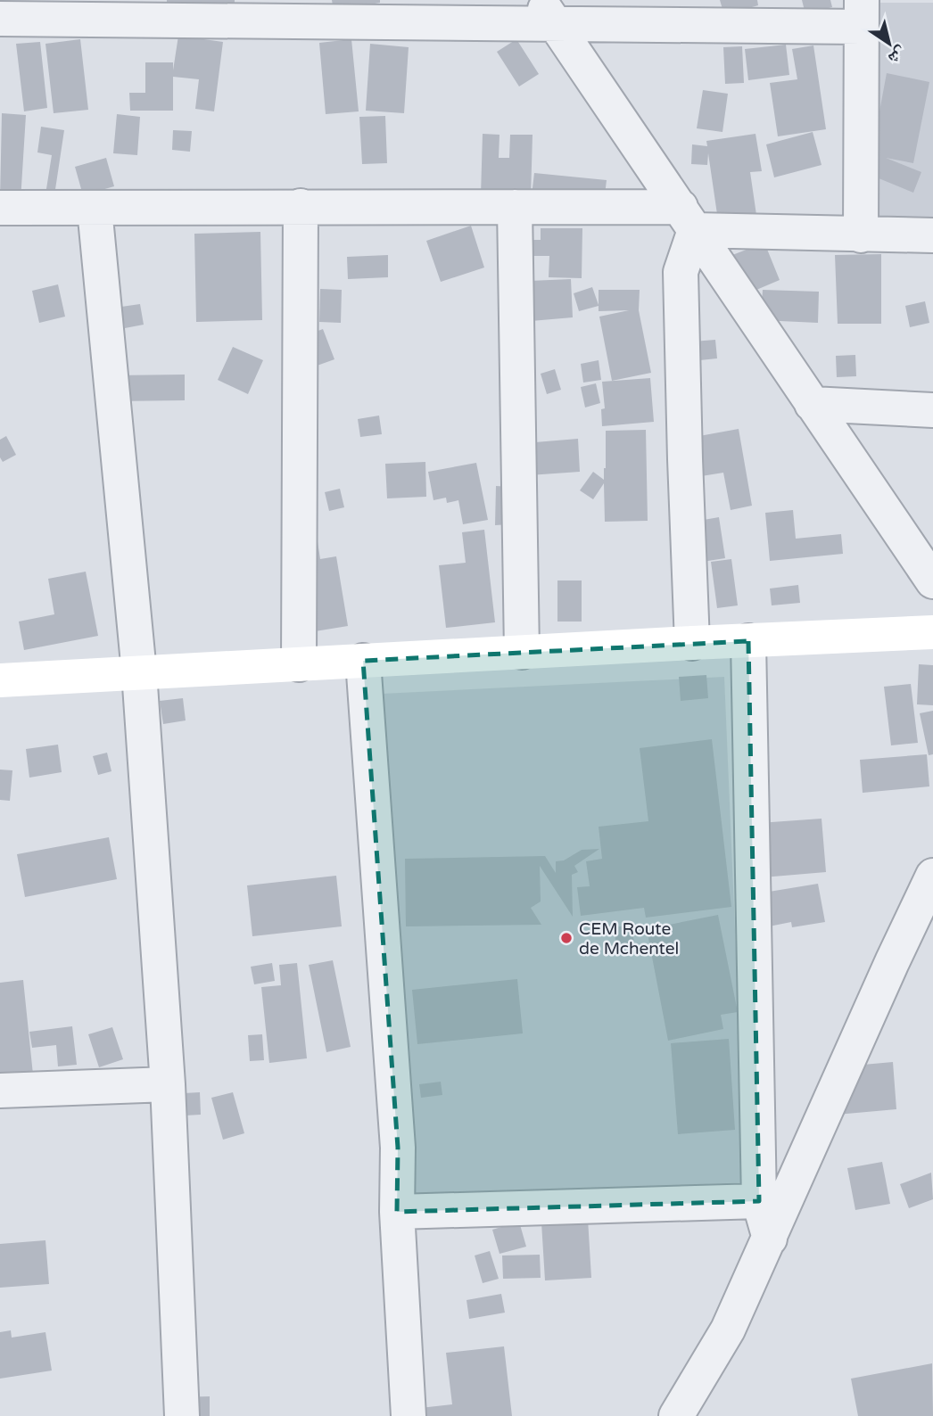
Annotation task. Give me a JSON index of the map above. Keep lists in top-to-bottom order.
{
  "places": ["CEM Route de Mchentel"],
  "north": "bottom right"
}
